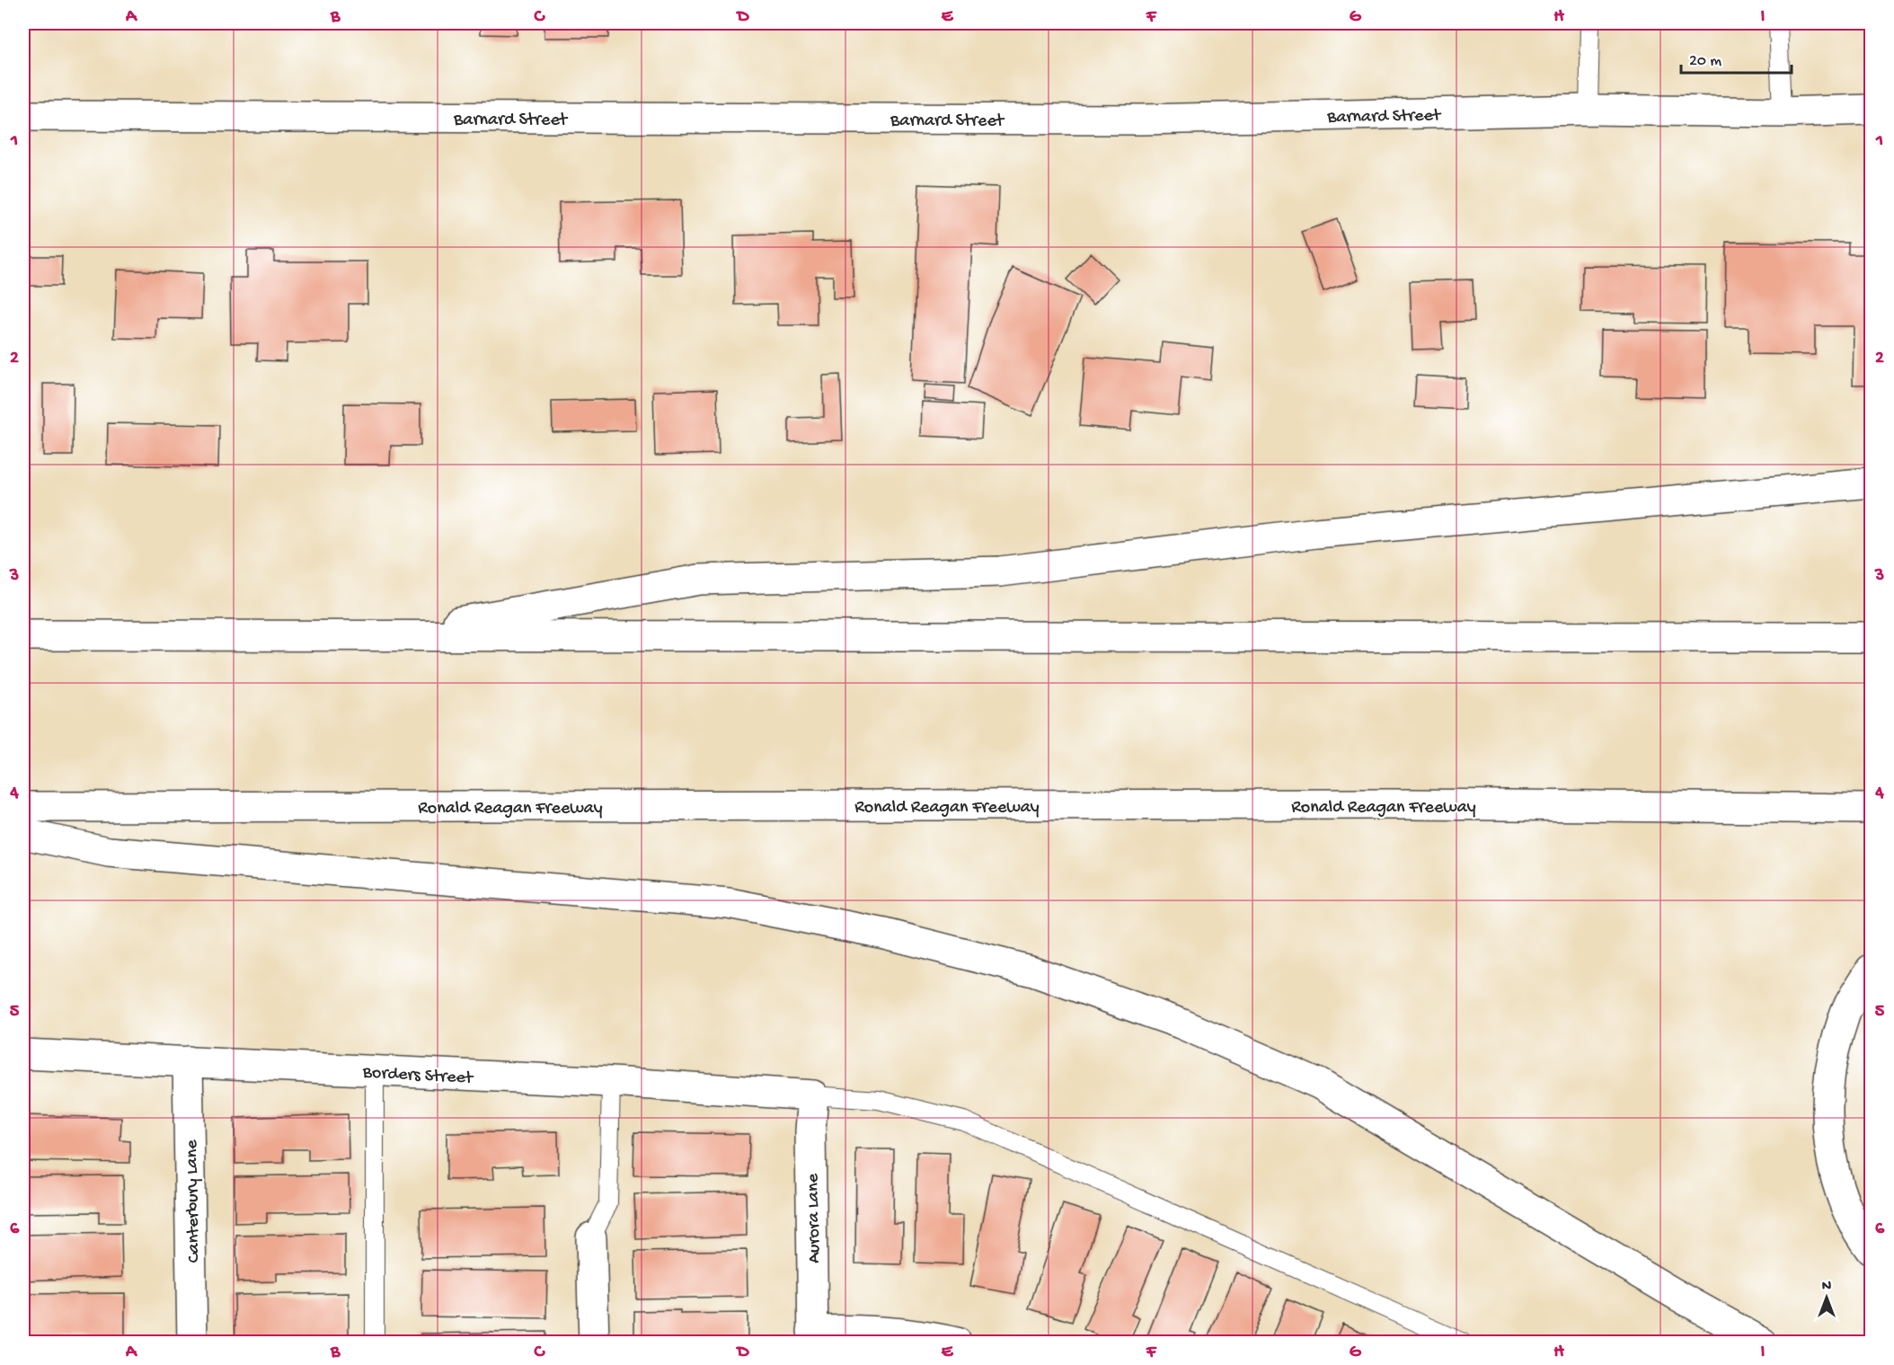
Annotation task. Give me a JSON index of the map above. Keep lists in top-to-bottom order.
{
  "streets": {
    "main road": [
      "Barnard Street",
      "Ronald Reagan Freeway",
      "Borders Street",
      "Canterbury Lane",
      "Aurora Lane"
    ]
  },
  "crossings": [
    ["Borders Street", "Canterbury Lane"],
    ["Borders Street", "Aurora Lane"]
  ],
  "scale_bar": "20 m",
  "north": "top",
  "grid": {
    "columns": [
      "A",
      "B",
      "C",
      "D",
      "E",
      "F",
      "G",
      "H",
      "I"
    ],
    "rows": [
      "1",
      "2",
      "3",
      "4",
      "5",
      "6"
    ]
  }
}
